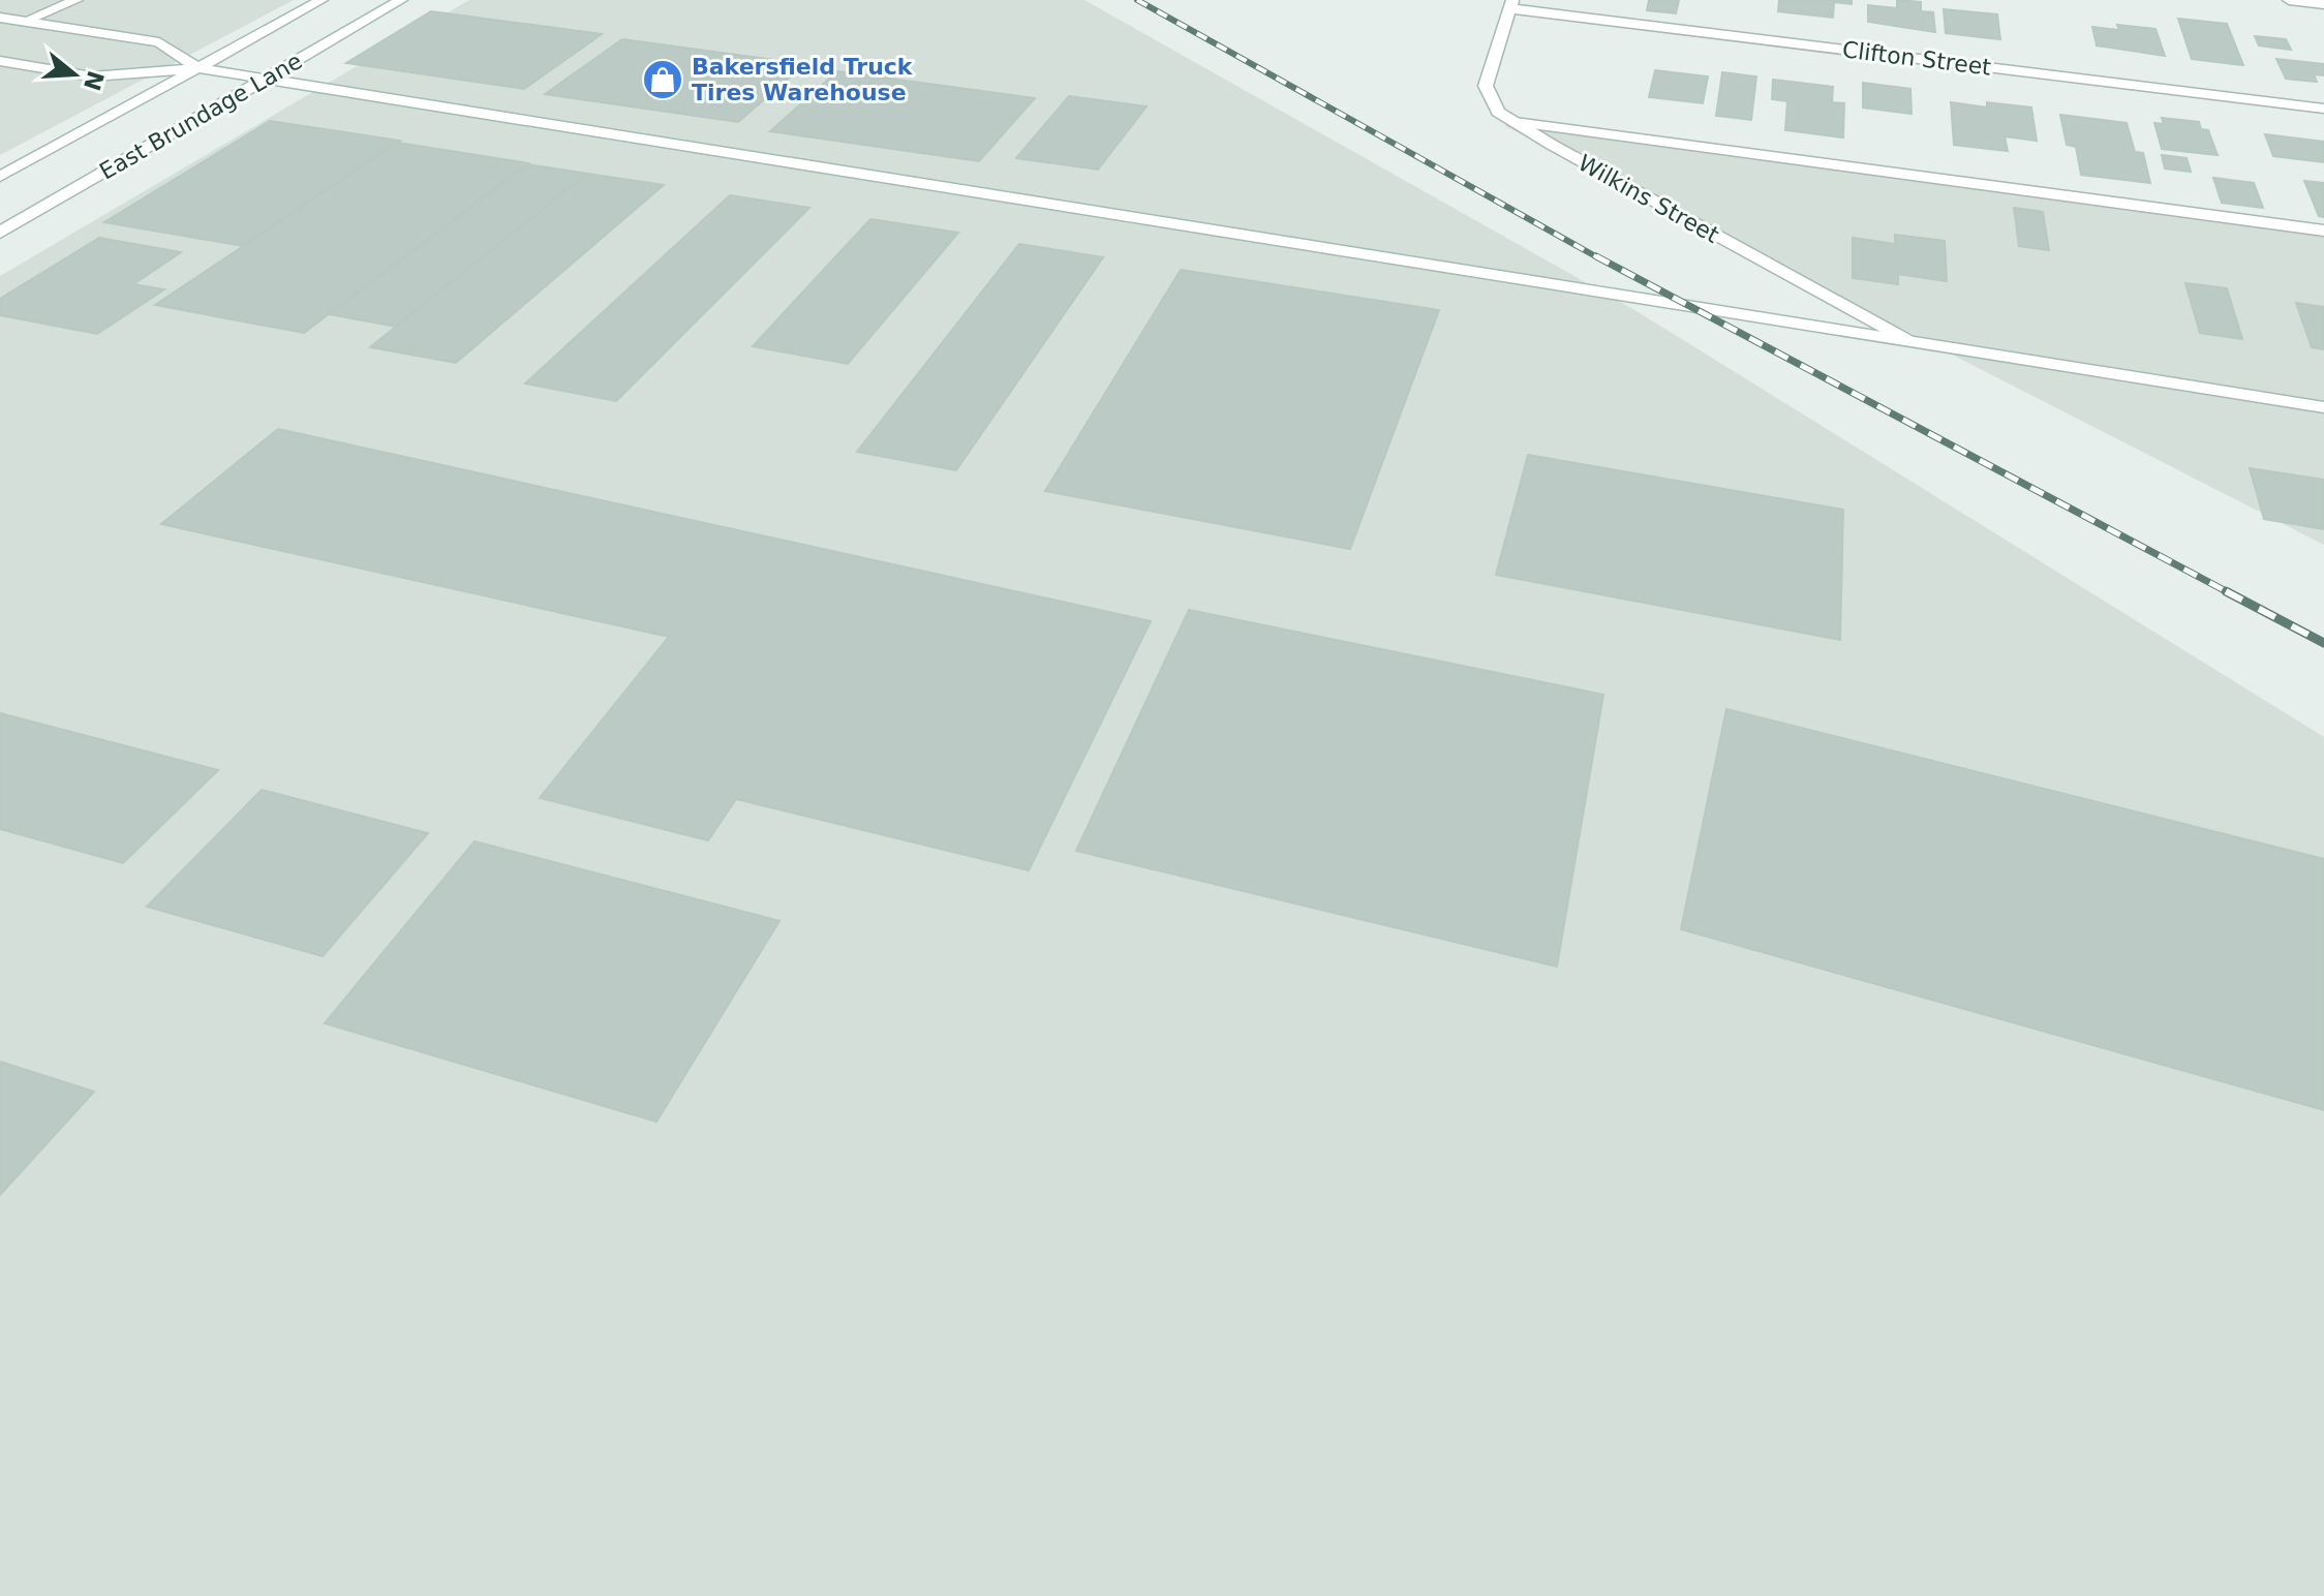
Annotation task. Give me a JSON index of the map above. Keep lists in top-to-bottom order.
{
  "streets": {
    "street": ["Clifton Street", "East Brundage Lane", "Wilkins Street"]
  },
  "crossings": [
    ["Clifton Street", "Wilkins Street"]
  ],
  "places": {
    "shop": ["Bakersfield Truck Tires Warehouse"]
  },
  "north": "right"
}
